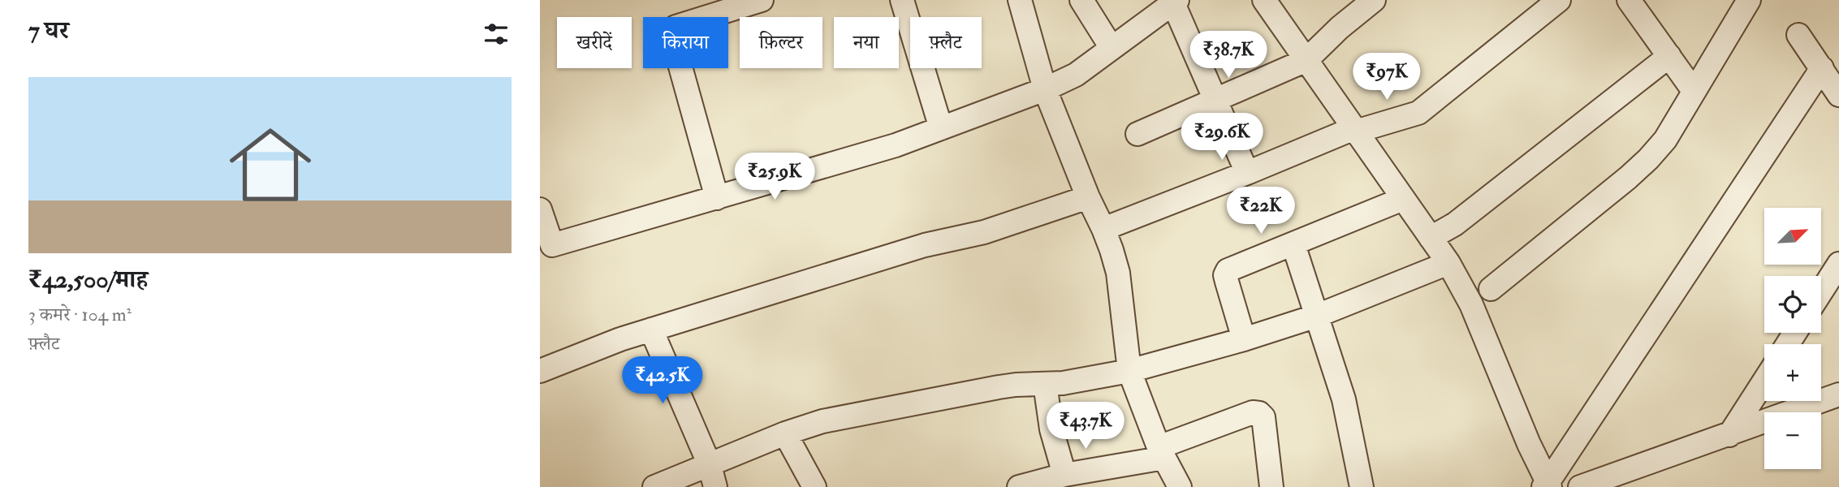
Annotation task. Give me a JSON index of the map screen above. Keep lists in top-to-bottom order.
{
  "north": "top right",
  "page": {
    "heading": "7 घर",
    "chip": [
      "खरीदें",
      "किराया",
      "फ़िल्टर",
      "नया",
      "फ़्लैट"
    ],
    "price": [
      "₹38.7K",
      "₹97K",
      "₹29.6K",
      "₹25.9K",
      "₹22K",
      "₹42.5K",
      "₹43.7K"
    ],
    "list": [
      {
        "name": "₹42,500/माह",
        "note": "3 कमरे · 104 m² · फ़्लैट"
      }
    ],
    "map_buttons": ["+", "−"]
  }
}
